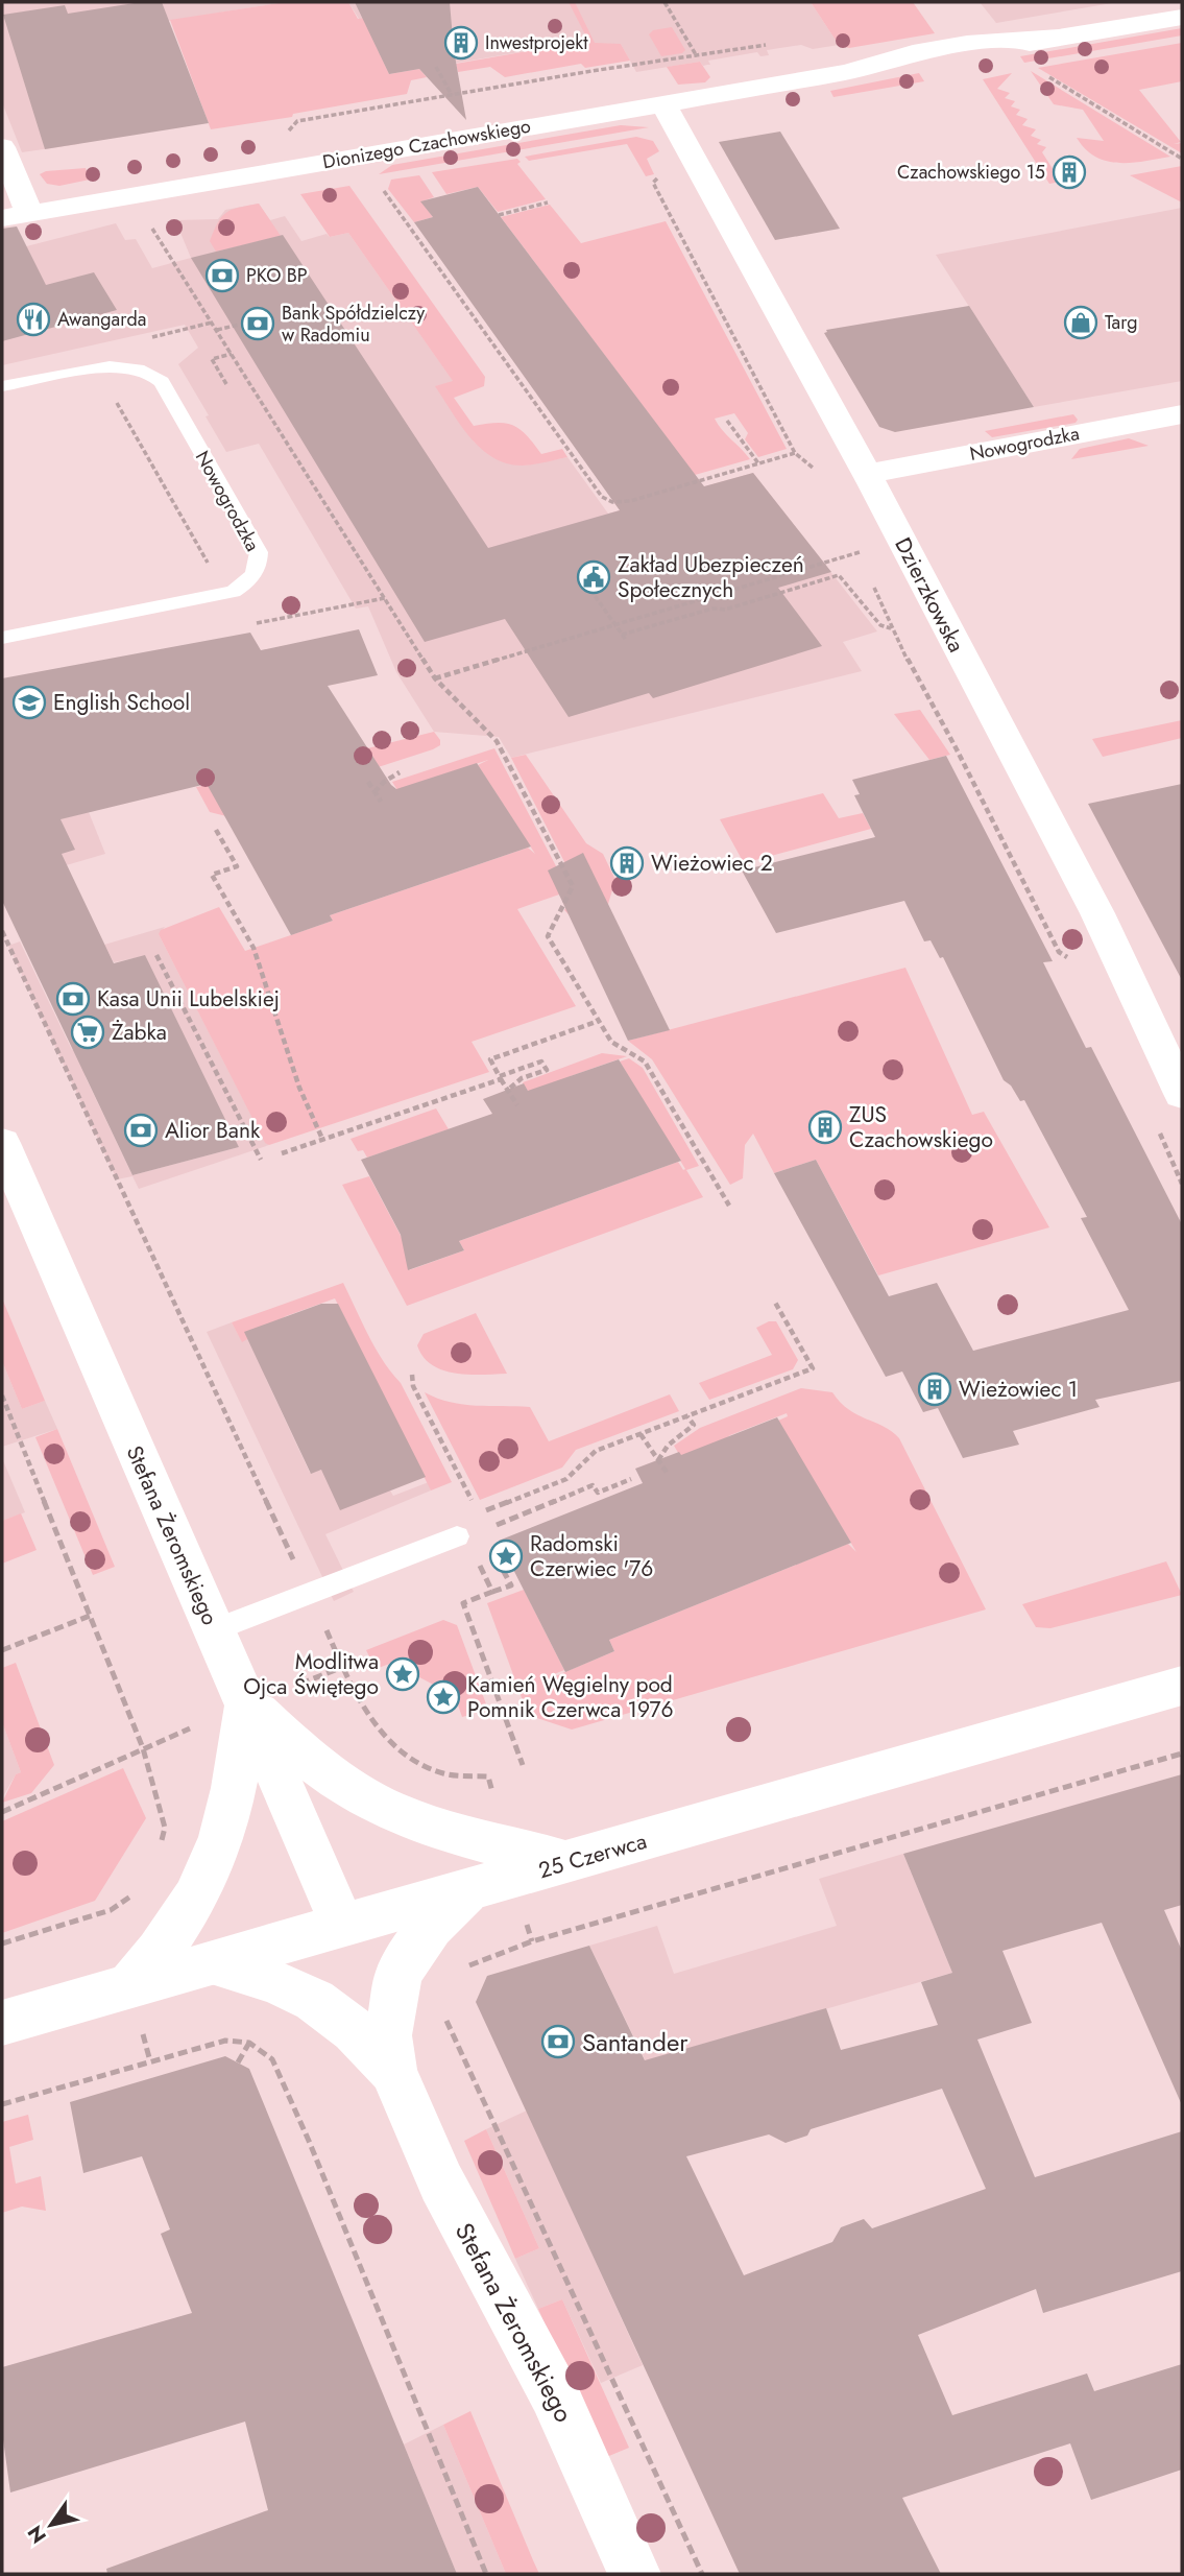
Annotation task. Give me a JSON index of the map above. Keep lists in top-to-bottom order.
{
  "streets": {
    "street": [
      "Dionizego Czachowskiego",
      "Nowogrodzka",
      "Dzierzkowska",
      "Stefana Żeromskiego",
      "25 Czerwca"
    ]
  },
  "crossings": [
    ["Dionizego Czachowskiego", "Dzierzkowska"],
    ["Nowogrodzka", "Dzierzkowska"],
    ["Stefana Żeromskiego", "25 Czerwca"]
  ],
  "places": {
    "building": [
      "Inwestprojekt",
      "Czachowskiego 15",
      "Wieżowiec 2",
      "ZUS Czachowskiego",
      "Wieżowiec 1"
    ],
    "bank": [
      "PKO BP",
      "Bank Spółdzielczy w Radomiu",
      "Kasa Unii Lubelskiej",
      "Alior Bank",
      "Santander"
    ],
    "restaurant": ["Awangarda"],
    "shop": ["Targ"],
    "public building": ["Zakład Ubezpieczeń Społecznych"],
    "school or university": ["English School"],
    "supermarket": ["Żabka"],
    "place": ["Radomski Czerwiec '76", "Modlitwa Ojca Świętego", "Kamień Węgielny pod Pomnik Czerwca 1976"]
  },
  "north": "bottom left"
}
